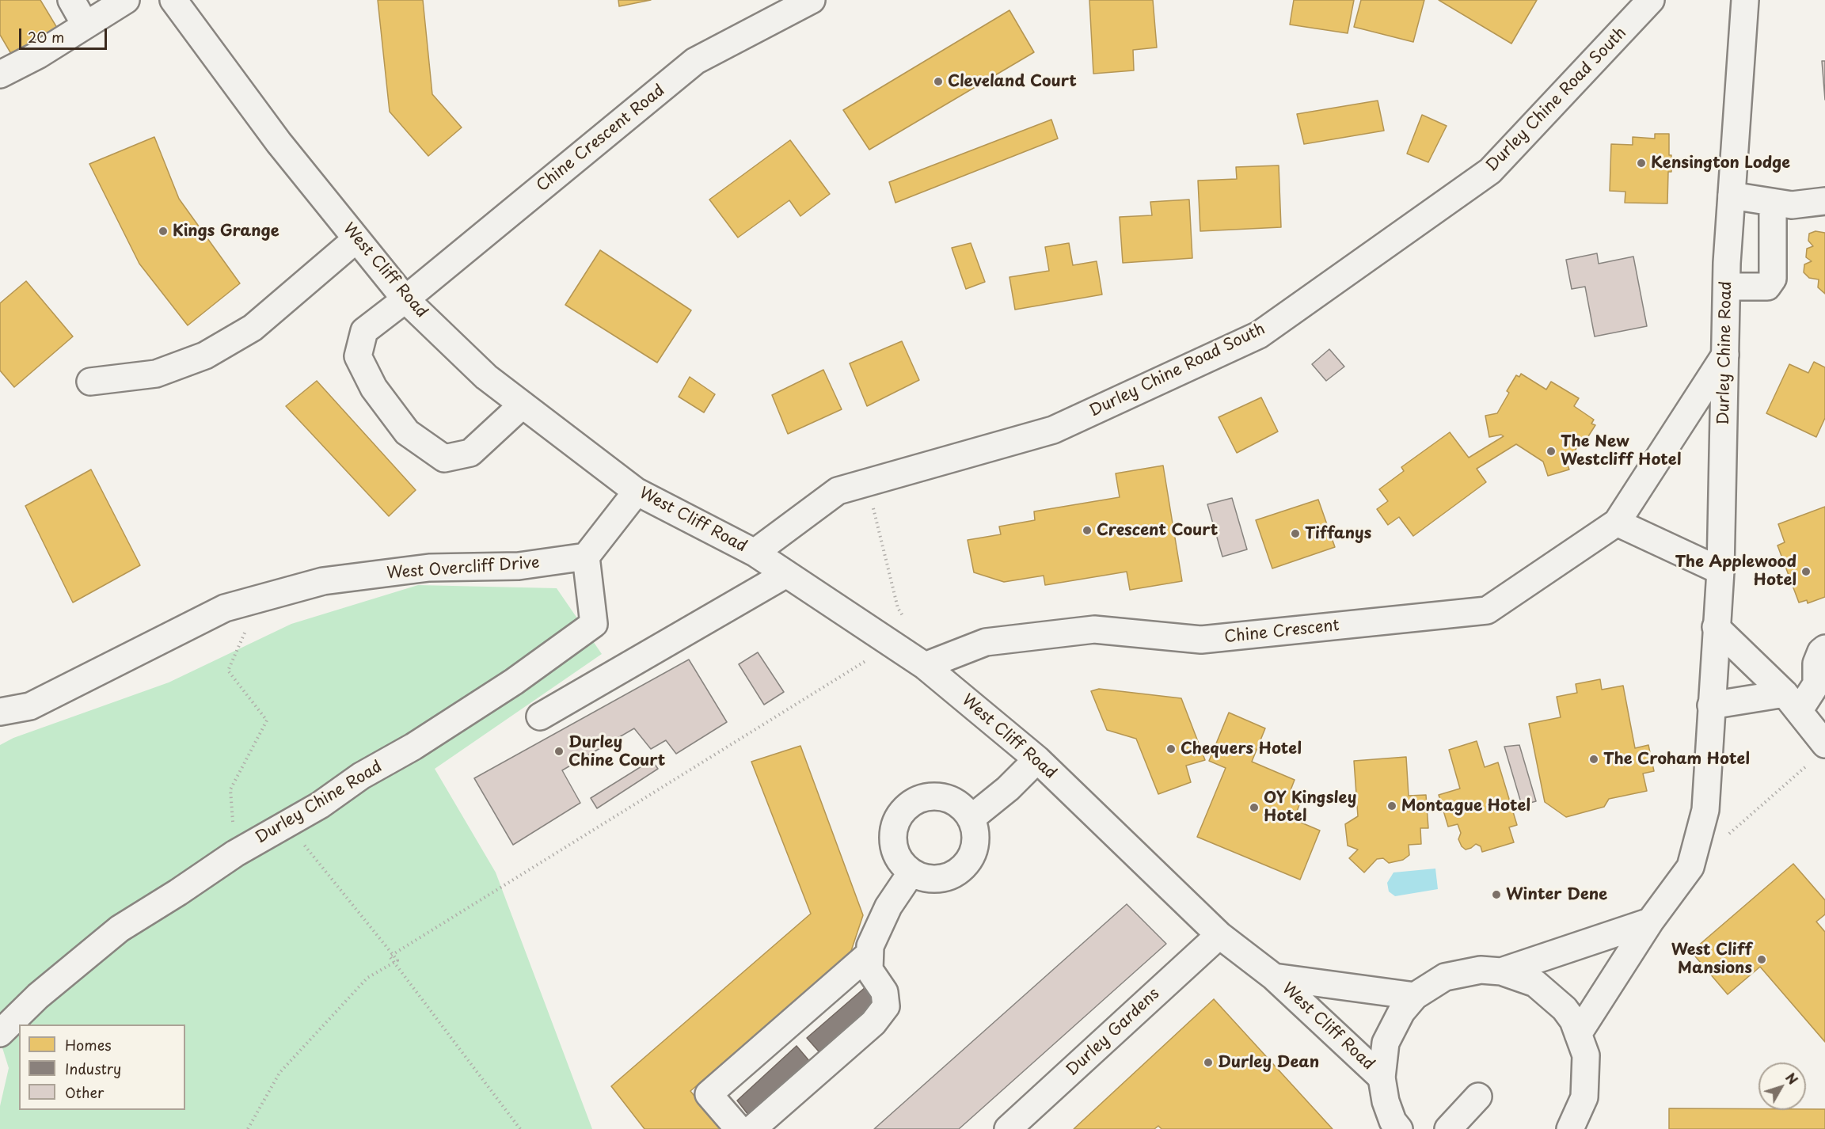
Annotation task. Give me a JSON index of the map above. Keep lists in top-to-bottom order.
{
  "streets": {
    "street": [
      "Durley Chine Road South",
      "Chine Crescent Road",
      "West Cliff Road",
      "Durley Chine Road",
      "West Overcliff Drive",
      "Chine Crescent",
      "Durley Gardens"
    ]
  },
  "crossings": [
    ["Durley Chine Road South", "West Cliff Road"],
    ["Chine Crescent Road", "West Cliff Road"],
    ["West Cliff Road", "Chine Crescent"],
    ["West Cliff Road", "Durley Gardens"],
    ["Durley Chine Road", "West Overcliff Drive"],
    ["Durley Chine Road", "Chine Crescent"]
  ],
  "places": [
    "Cleveland Court",
    "Kensington Lodge",
    "Kings Grange",
    "The New Westcliff Hotel",
    "Crescent Court",
    "Tiffanys",
    "The Applewood Hotel",
    "Chequers Hotel",
    "Durley Chine Court",
    "The Croham Hotel",
    "Montague Hotel",
    "OY Kingsley Hotel",
    "Winter Dene",
    "West Cliff Mansions",
    "Durley Dean"
  ],
  "legend": ["Homes", "Industry", "Other"],
  "scale_bar": "20 m",
  "north": "top right"
}
